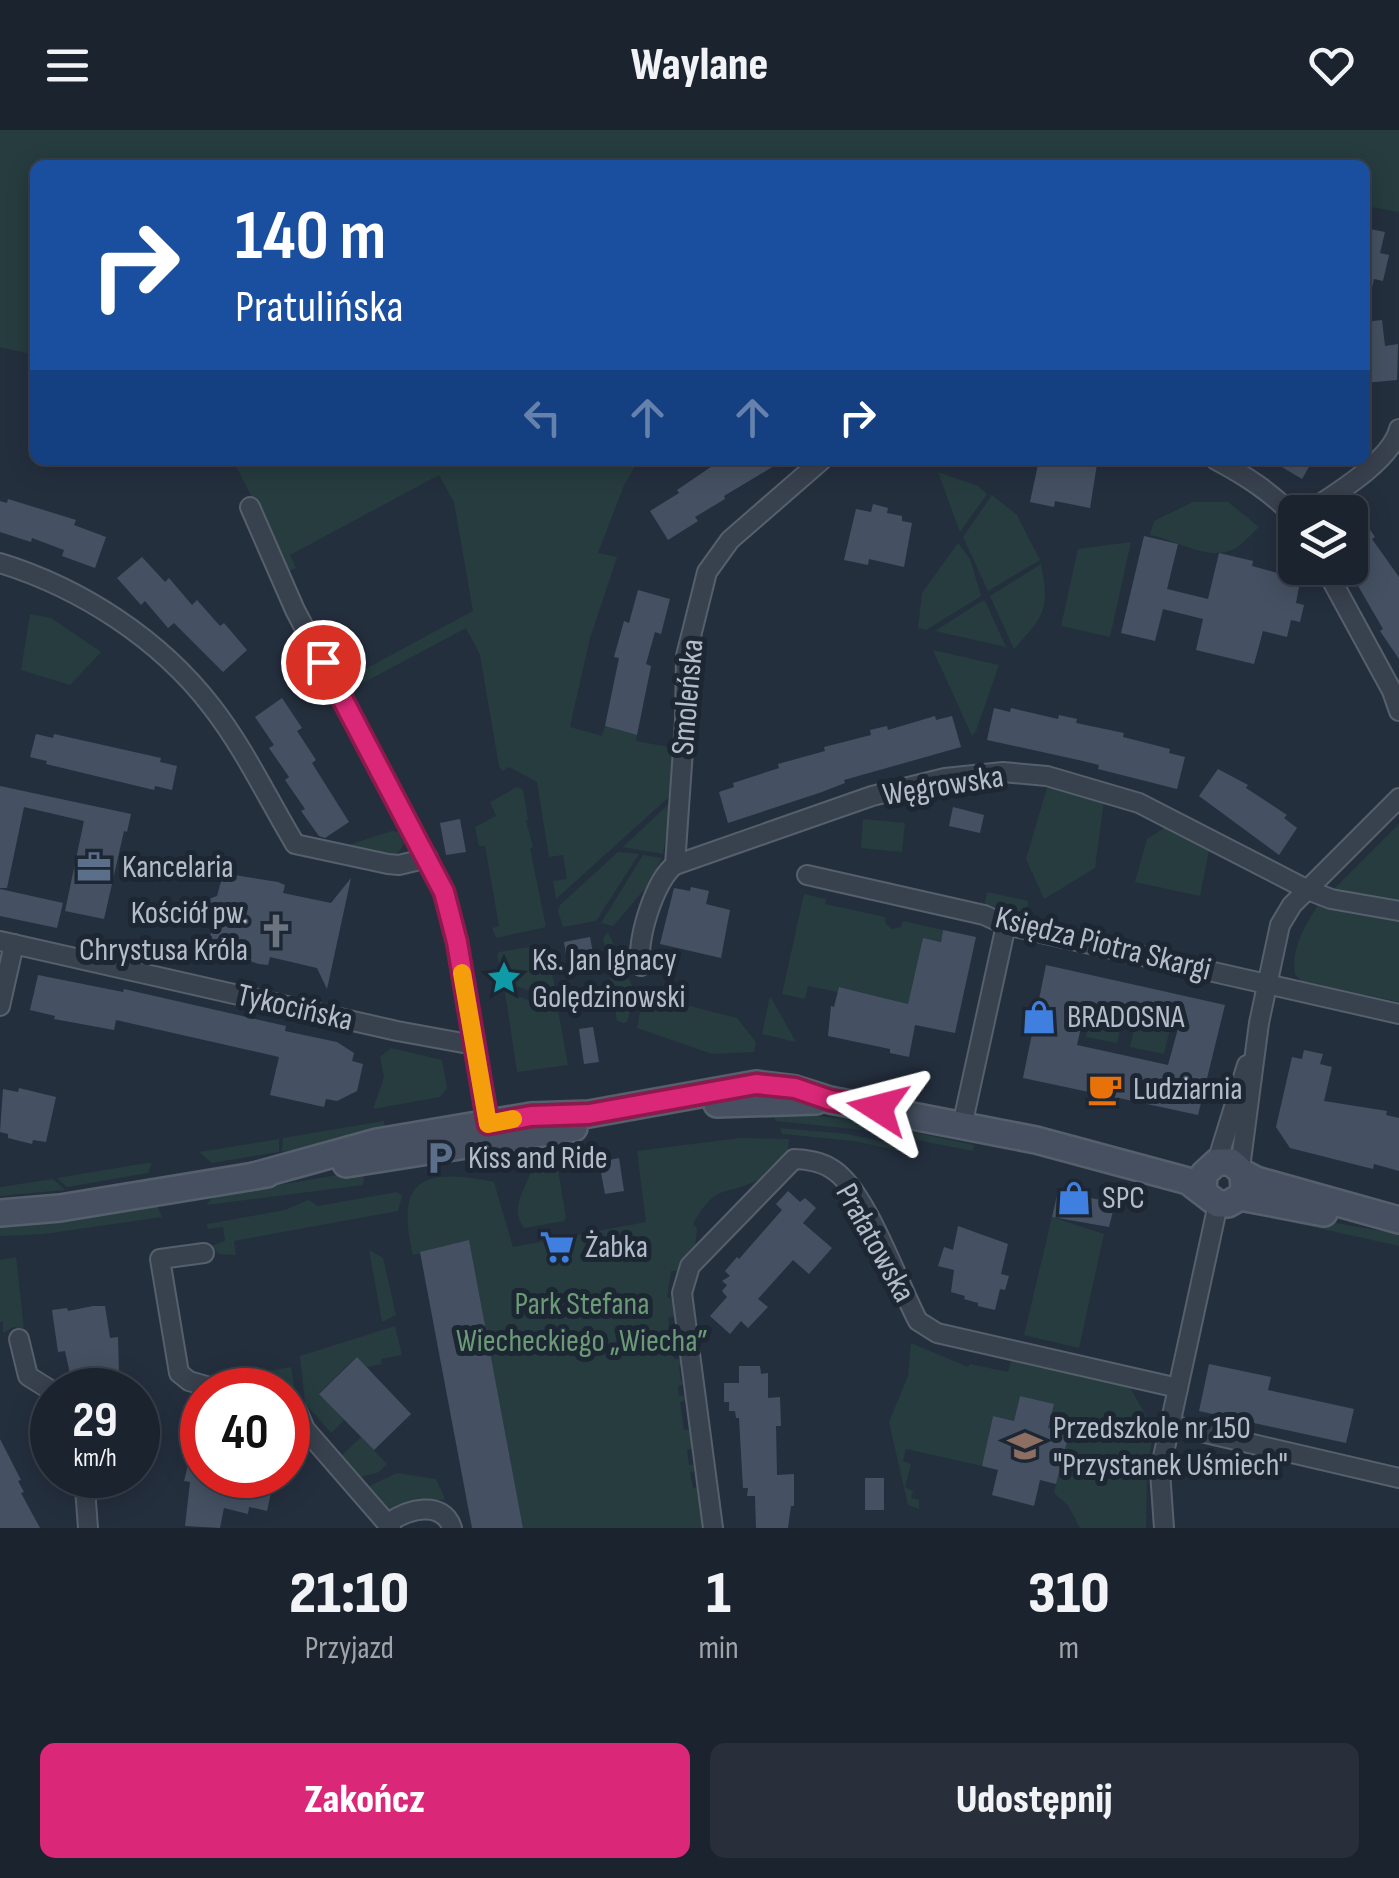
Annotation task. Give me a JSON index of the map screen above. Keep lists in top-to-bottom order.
{
  "streets": {
    "street": [
      "Smoleńska",
      "Węgrowska",
      "Księdza Piotra Skargi",
      "Tykocińska",
      "Prałatowska"
    ]
  },
  "crossings": [
    ["Smoleńska", "Węgrowska"]
  ],
  "parks": ["Park Stefana Wiecheckiego „Wiecha”"],
  "places": {
    "office": ["Kancelaria"],
    "church": ["Kościół pw. Chrystusa Króla"],
    "place": ["Ks. Jan Ignacy Golędzinowski"],
    "shop": ["BRADOSNA", "SPC"],
    "cafe": ["Ludziarnia"],
    "parking": ["Kiss and Ride"],
    "supermarket": ["Żabka"],
    "school or university": ["Przedszkole nr 150 \"Przystanek Uśmiech\""]
  },
  "page": {
    "header": "Waylane",
    "turn": ["140 m", "Pratulińska"],
    "speed": "29 km/h",
    "limit": "40",
    "eta": [
      "21:10",
      "Przyjazd",
      "1",
      "min",
      "310",
      "m"
    ],
    "buttons": ["Zakończ", "Udostępnij"]
  }
}
